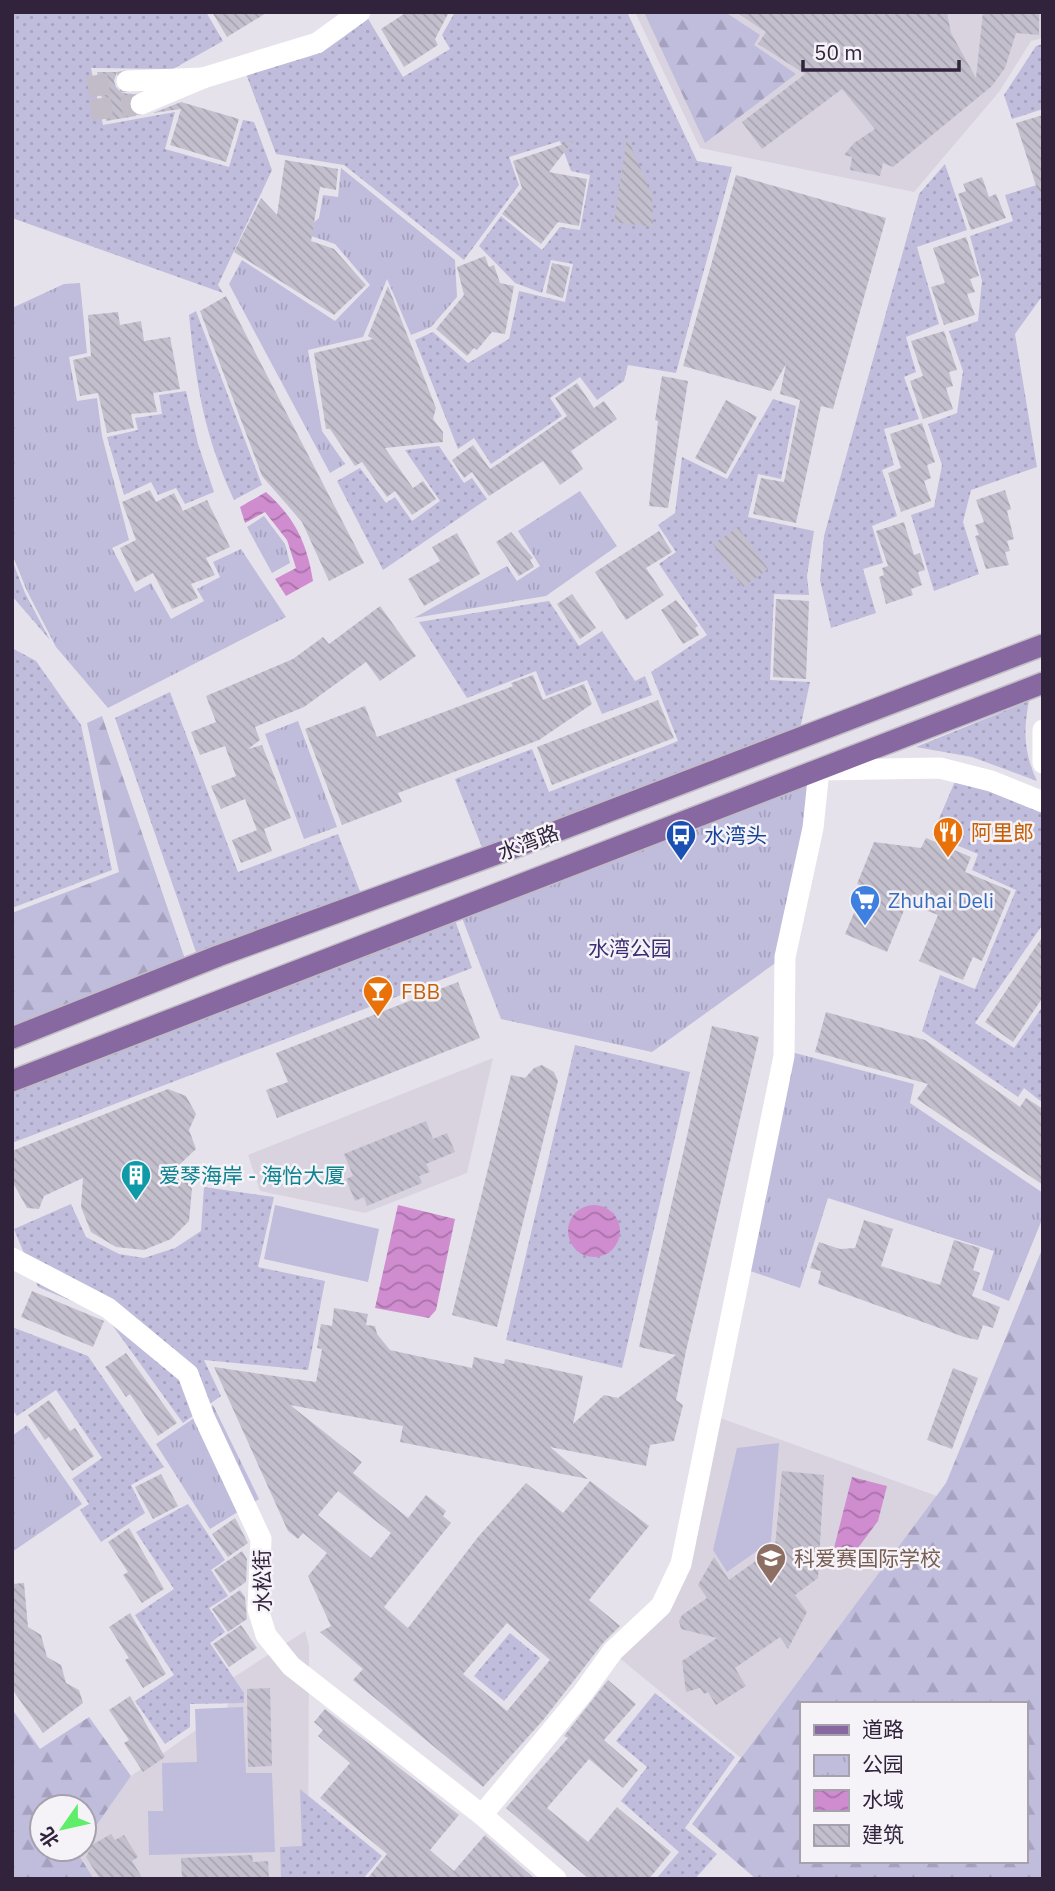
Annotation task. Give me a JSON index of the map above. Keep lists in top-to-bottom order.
{
  "streets": {
    "main road": ["水湾路"],
    "street": ["水松街"]
  },
  "parks": ["水湾公园"],
  "places": {
    "restaurant": ["阿里郎"],
    "bus stop": ["水湾头"],
    "supermarket": ["Zhuhai Deli"],
    "bar": ["FBB"],
    "building": ["爱琴海岸 - 海怡大厦"],
    "school or university": ["科爱赛国际学校"]
  },
  "legend": [
    "道路",
    "公园",
    "水域",
    "建筑"
  ],
  "scale_bar": "50 m",
  "north": "bottom left"
}
